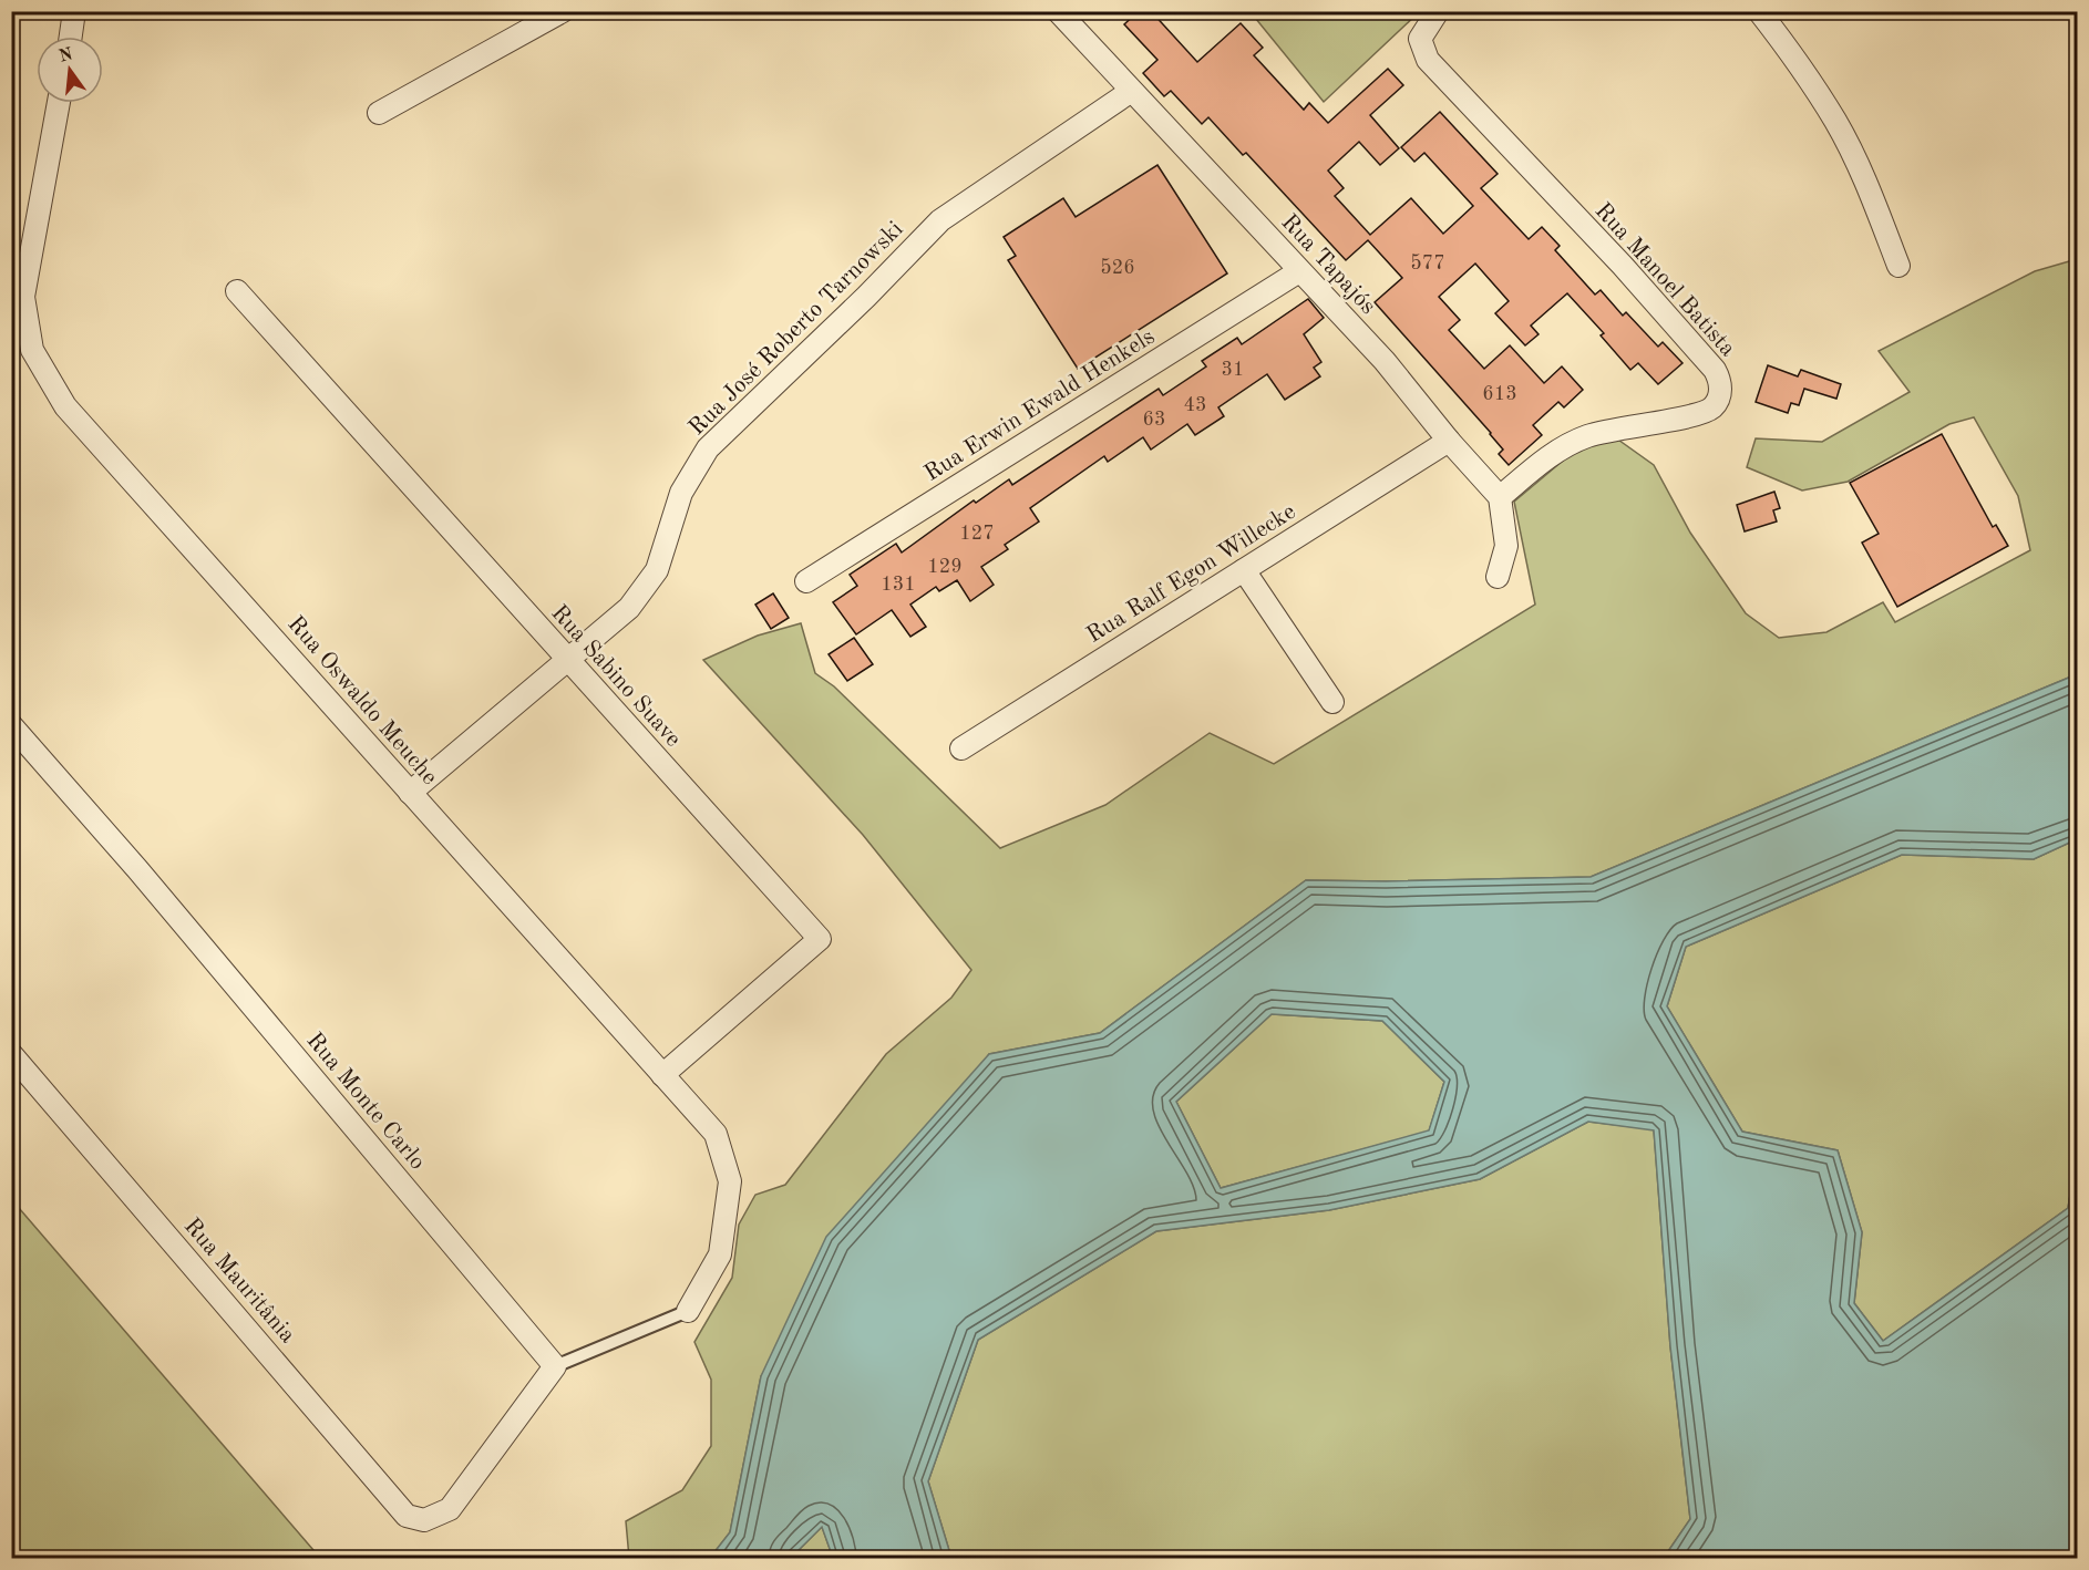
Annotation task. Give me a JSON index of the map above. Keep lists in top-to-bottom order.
{
  "streets": {
    "street": [
      "Rua Tapajós",
      "Rua Manoel Batista",
      "Rua José Roberto Tarnowski",
      "Rua Erwin Ewald Henkels",
      "Rua Ralf Egon Willecke",
      "Rua Sabino Suave",
      "Rua Oswaldo Meuche",
      "Rua Monte Carlo",
      "Rua Mauritânia"
    ]
  },
  "crossings": [
    ["Rua Tapajós", "Rua Manoel Batista"],
    ["Rua Tapajós", "Rua José Roberto Tarnowski"],
    ["Rua Tapajós", "Rua Erwin Ewald Henkels"],
    ["Rua Tapajós", "Rua Ralf Egon Willecke"],
    ["Rua José Roberto Tarnowski", "Rua Sabino Suave"],
    ["Rua José Roberto Tarnowski", "Rua Oswaldo Meuche"],
    ["Rua Sabino Suave", "Rua Oswaldo Meuche"],
    ["Rua Monte Carlo", "Rua Mauritânia"]
  ],
  "house_numbers": [
    "577",
    "526",
    "31",
    "613",
    "43",
    "63",
    "127",
    "129",
    "131"
  ],
  "north": "top"
}
